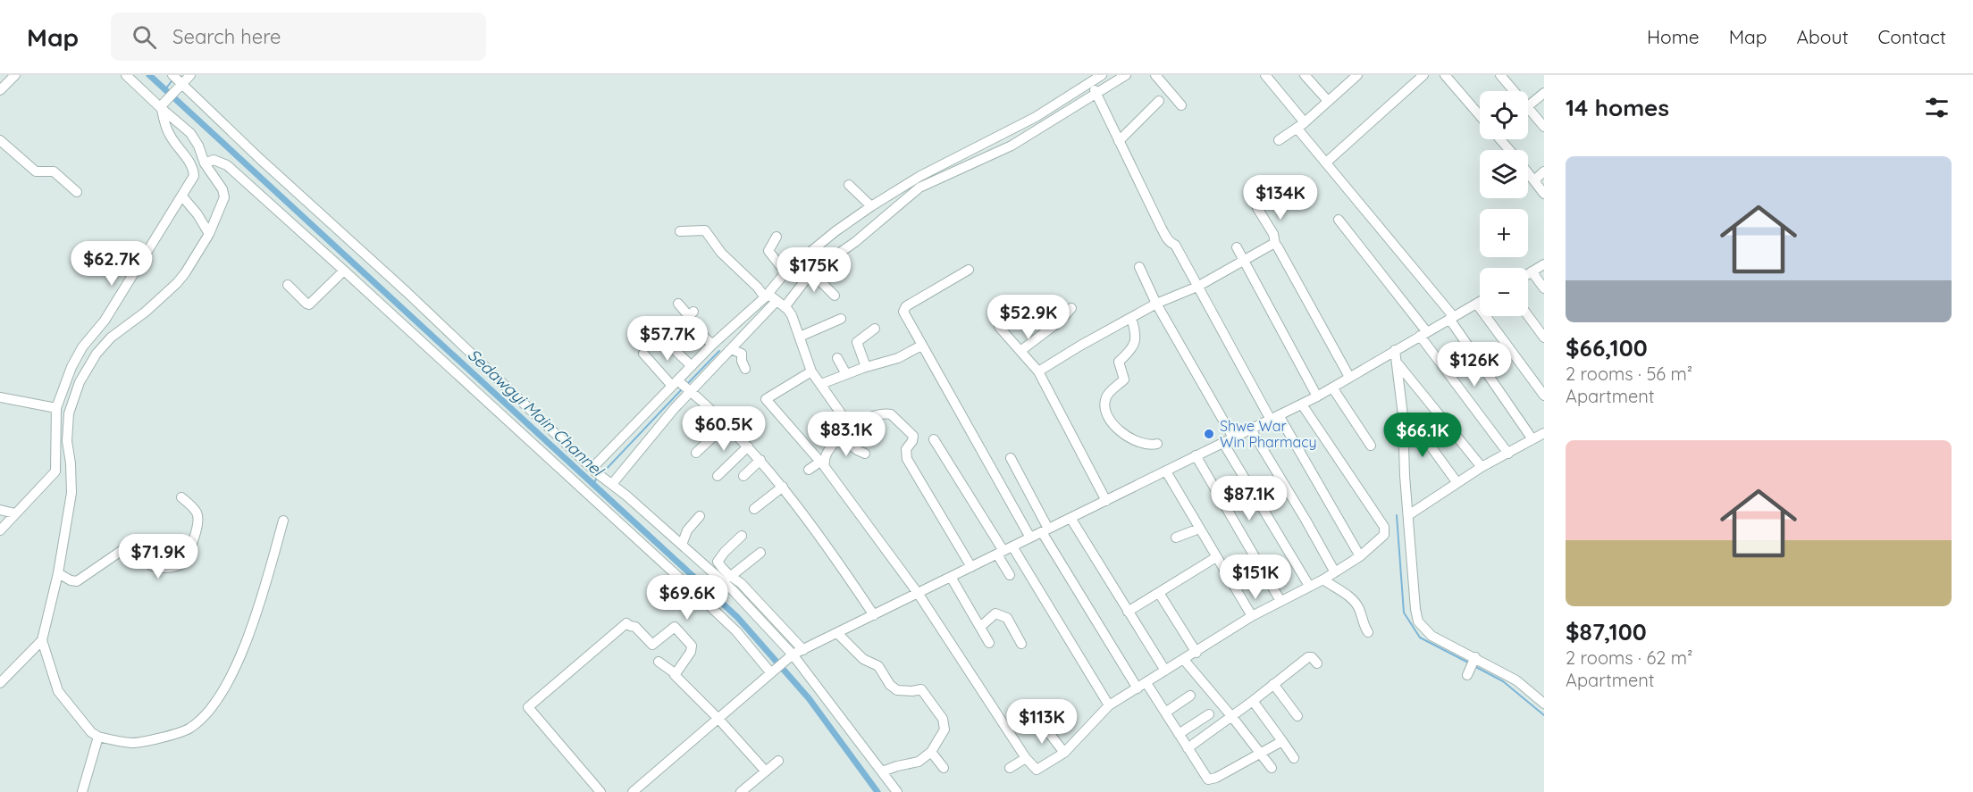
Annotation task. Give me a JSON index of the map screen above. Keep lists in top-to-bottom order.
{
  "water": ["Sedawgyi Main Channel"],
  "places": ["Shwe War Win Pharmacy"],
  "page": {
    "header": "Map",
    "search": "Search here",
    "nav": [
      "Home",
      "Map",
      "About",
      "Contact"
    ],
    "heading": "14 homes",
    "map_buttons": ["+", "−"],
    "list": [
      {
        "name": "$66,100",
        "note": "2 rooms · 56 m² · Apartment"
      },
      {
        "name": "$87,100",
        "note": "2 rooms · 62 m² · Apartment"
      }
    ],
    "price": [
      "$134K",
      "$62.7K",
      "$175K",
      "$52.9K",
      "$57.7K",
      "$126K",
      "$60.5K",
      "$83.1K",
      "$66.1K",
      "$87.1K",
      "$71.9K",
      "$151K",
      "$69.6K",
      "$113K"
    ]
  }
}
